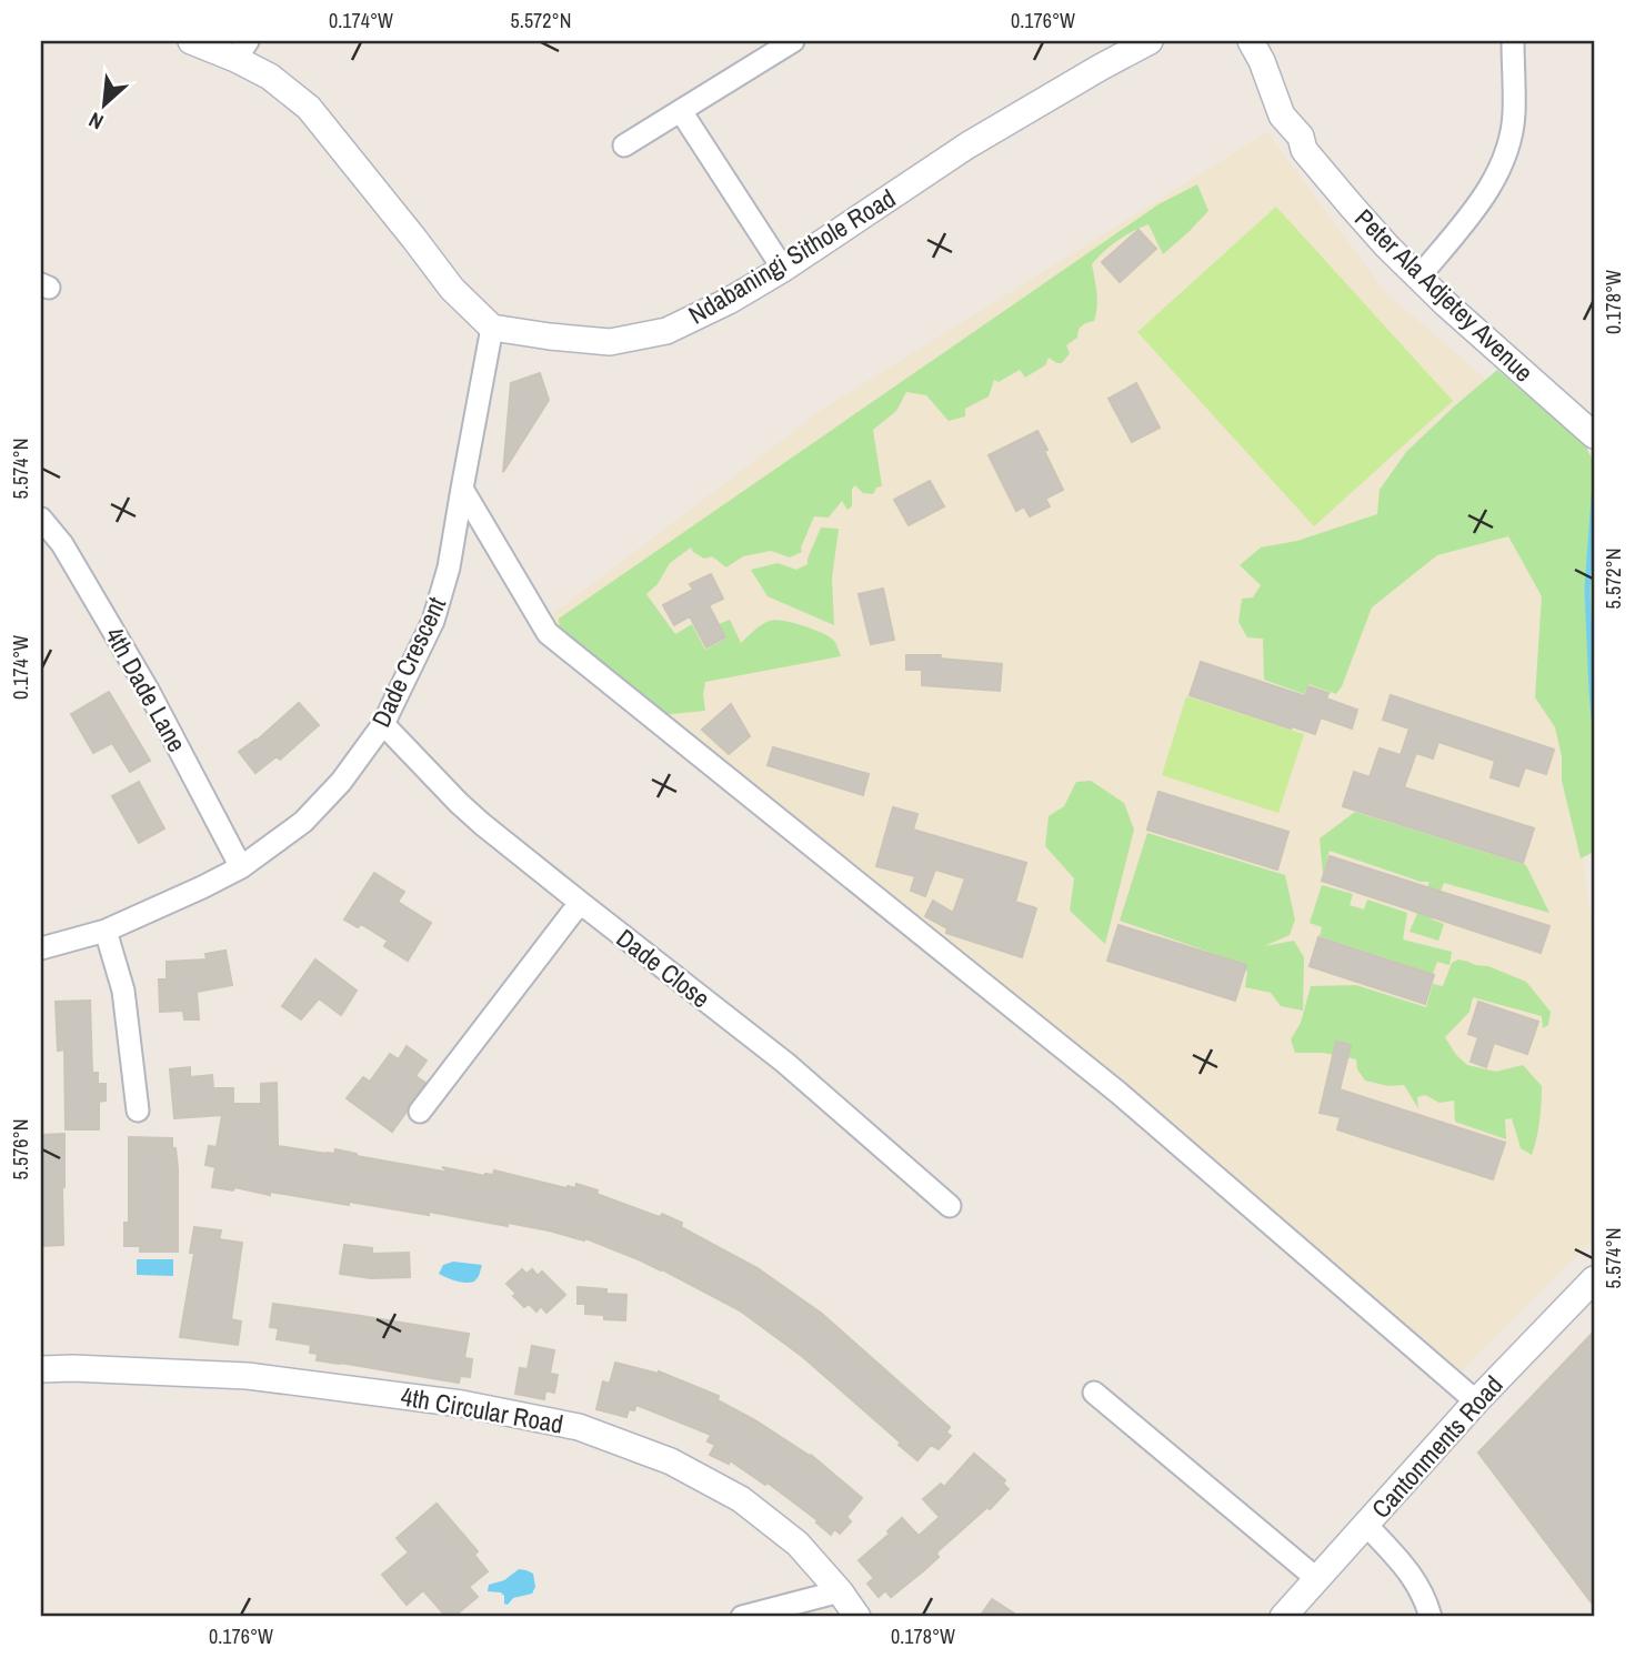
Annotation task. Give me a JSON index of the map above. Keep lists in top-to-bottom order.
{
  "streets": {
    "street": [
      "Ndabaningi Sithole Road",
      "Peter Ala Adjetey Avenue",
      "Dade Crescent",
      "4th Dade Lane",
      "Dade Close",
      "4th Circular Road",
      "Cantonments Road"
    ]
  },
  "crossings": [
    ["Ndabaningi Sithole Road", "Dade Crescent"],
    ["Dade Crescent", "4th Dade Lane"],
    ["Dade Crescent", "Dade Close"]
  ],
  "north": "bottom left",
  "coordinates": [
    "0.174°W",
    "5.572°N",
    "0.176°W",
    "0.178°W",
    "5.574°N",
    "5.576°N"
  ]
}
